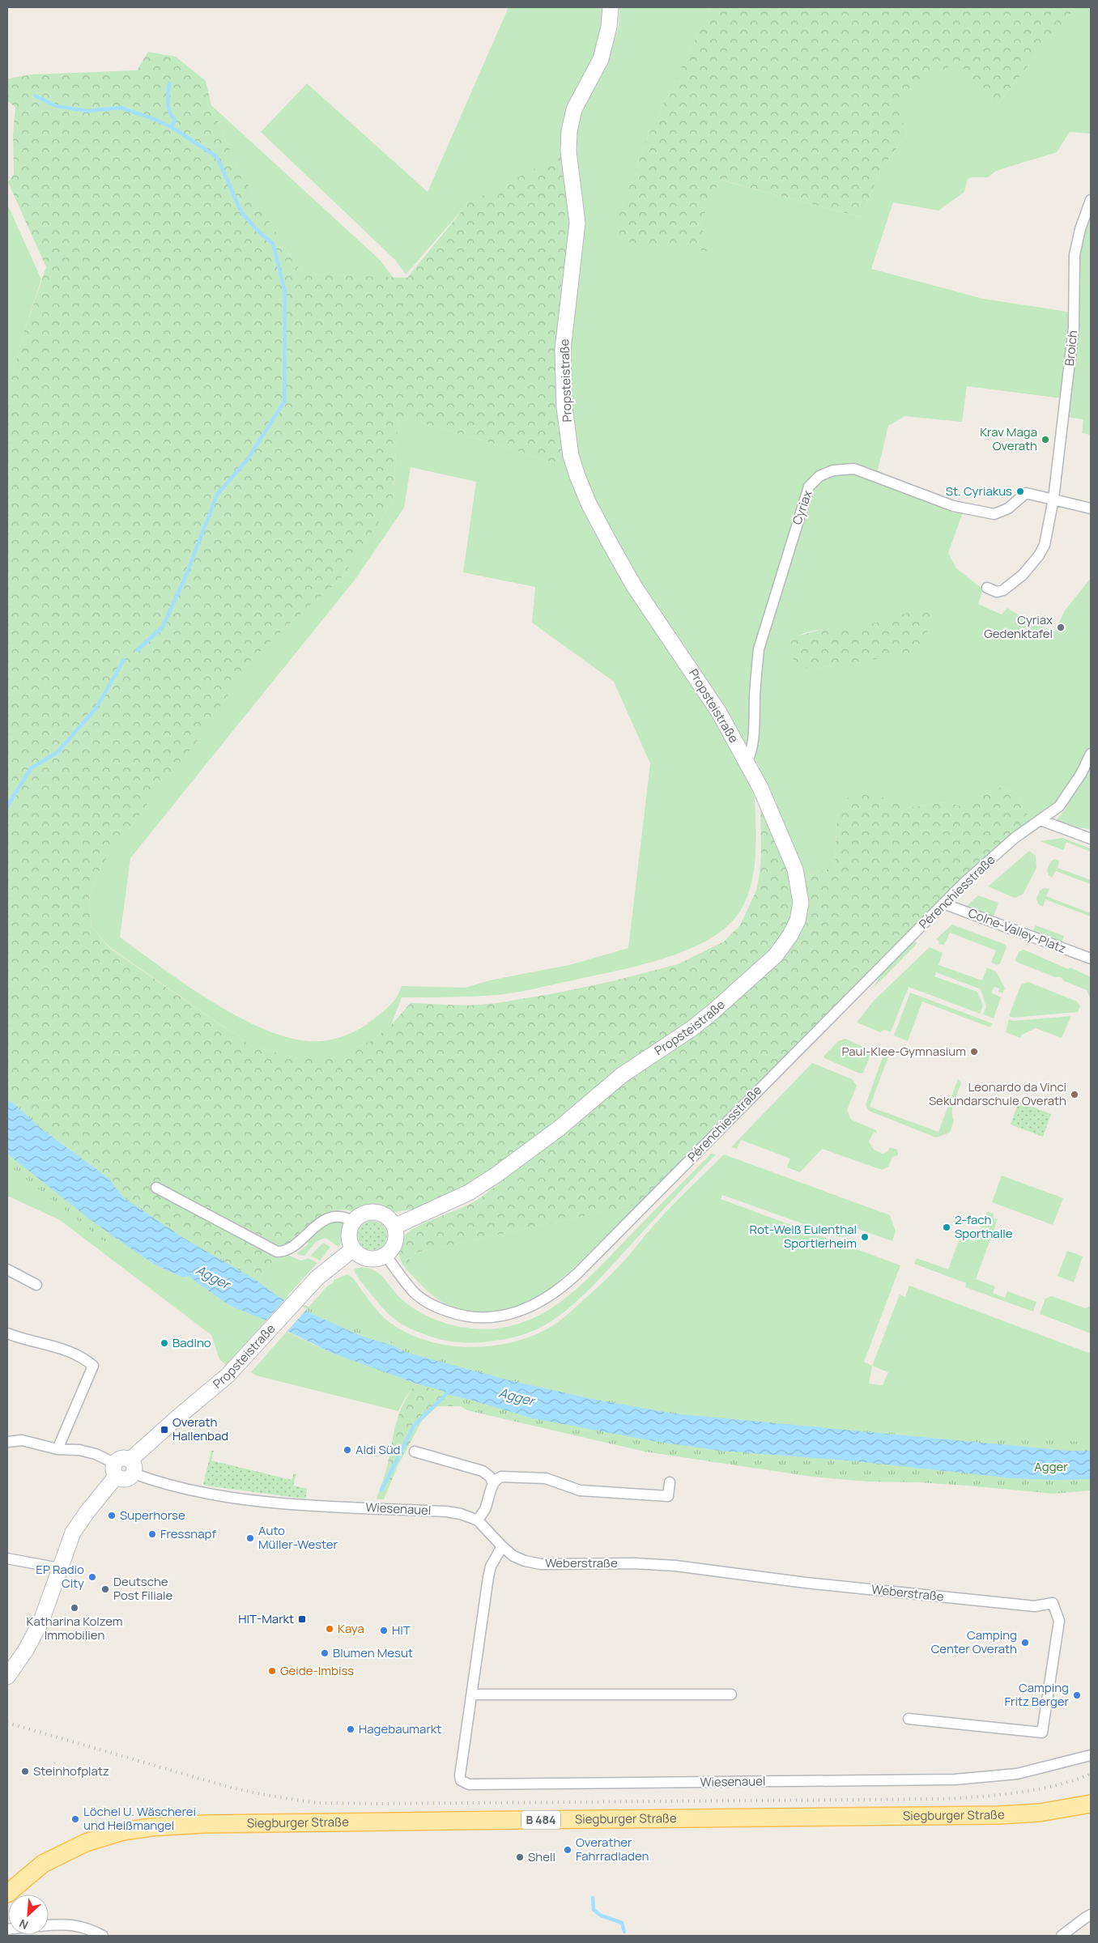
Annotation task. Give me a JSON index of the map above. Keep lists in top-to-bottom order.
{
  "streets": {
    "main road": ["Siegburger Straße", "B 484"],
    "street": [
      "Broich",
      "Propsteistraße",
      "Cyriax",
      "Pérenchiesstraße",
      "Colne-Valley-Platz",
      "Wiesenauel",
      "Weberstraße"
    ]
  },
  "crossings": [
    ["Broich", "Cyriax"],
    ["Propsteistraße", "Cyriax"],
    ["Propsteistraße", "Pérenchiesstraße"],
    ["Propsteistraße", "Wiesenauel"],
    ["Pérenchiesstraße", "Colne-Valley-Platz"],
    ["Wiesenauel", "Weberstraße"]
  ],
  "water": ["Agger"],
  "parks": ["Agger"],
  "places": {
    "other": [
      "Krav Maga Overath",
      "St. Cyriakus",
      "Cyriax Gedenktafel",
      "Paul-Klee-Gymnasium",
      "Leonardo da Vinci Sekundarschule Overath",
      "2-fach Sporthalle",
      "Rot-Weiß Eulenthal Sportlerheim",
      "Badino",
      "Aldi Süd",
      "Superhorse",
      "Fressnapf",
      "Auto Müller-Wester",
      "EP Radio City",
      "Deutsche Post Filiale",
      "Katharina Kolzem Immobilien",
      "Kaya",
      "HIT",
      "Camping Center Overath",
      "Blumen Mesut",
      "Geide-Imbiss",
      "Camping Fritz Berger",
      "Hagebaumarkt",
      "Steinhofplatz",
      "Löchel U. Wäscherei und Heißmangel",
      "Overather Fahrradladen",
      "Shell"
    ],
    "transit": ["Overath Hallenbad", "HIT-Markt"]
  },
  "north": "bottom left"
}
